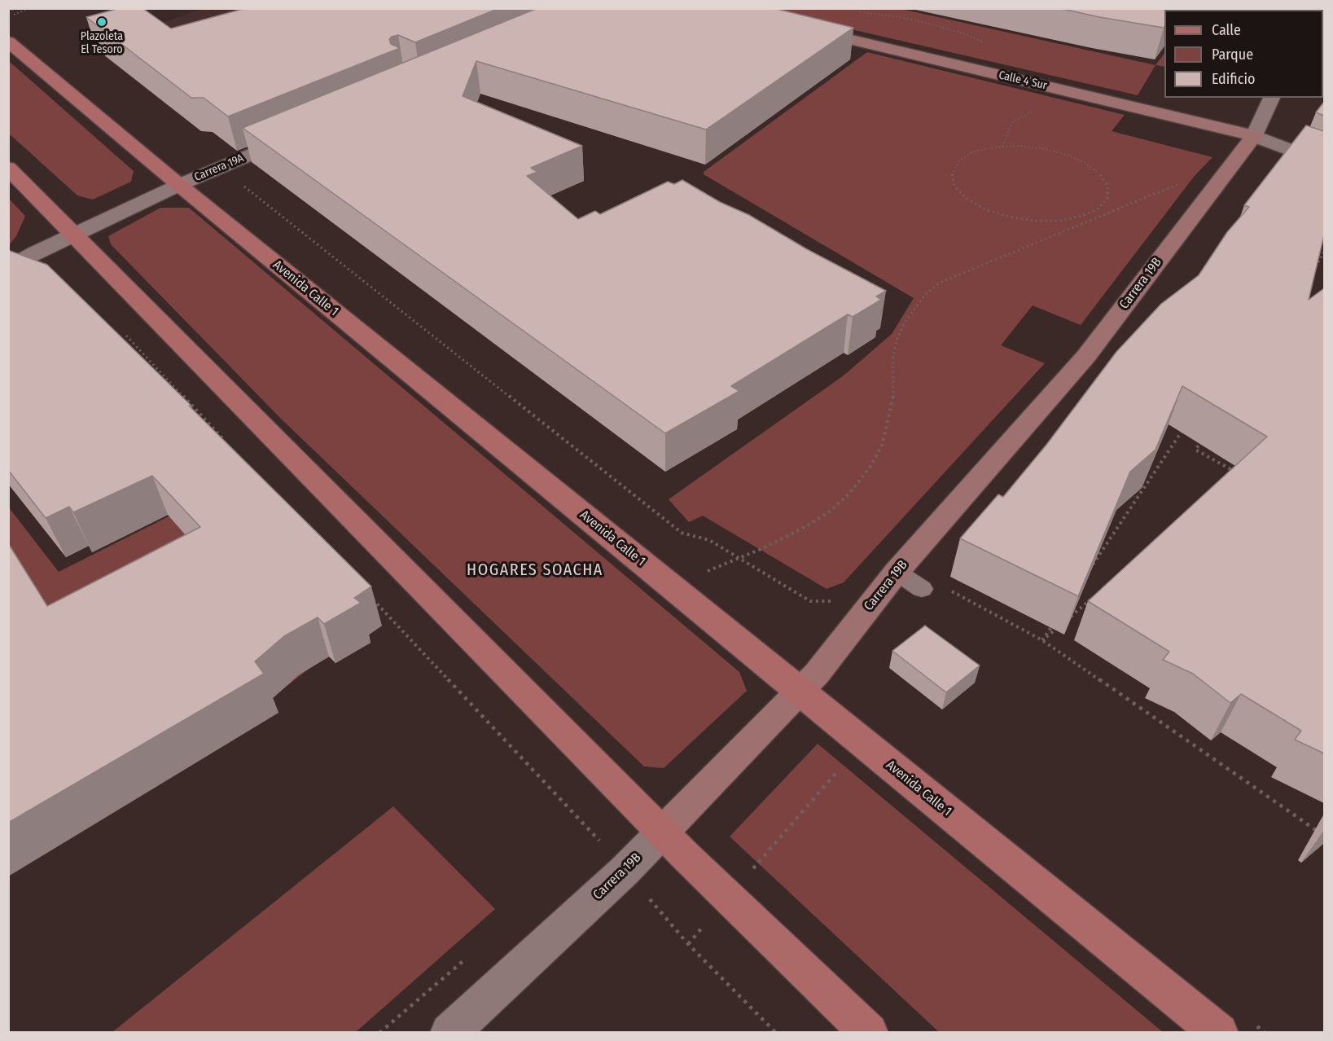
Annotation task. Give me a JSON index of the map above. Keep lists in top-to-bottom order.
{
  "streets": {
    "main road": ["Calle 4 Sur", "Carrera 19B", "Avenida Calle 1"],
    "street": ["Carrera 19A"]
  },
  "crossings": [
    ["Calle 4 Sur", "Carrera 19B"],
    ["Carrera 19A", "Avenida Calle 1"],
    ["Carrera 19B", "Avenida Calle 1"]
  ],
  "districts": ["HOGARES SOACHA"],
  "places": ["Plazoleta El Tesoro"],
  "legend": ["Calle", "Parque", "Edificio"]
}
